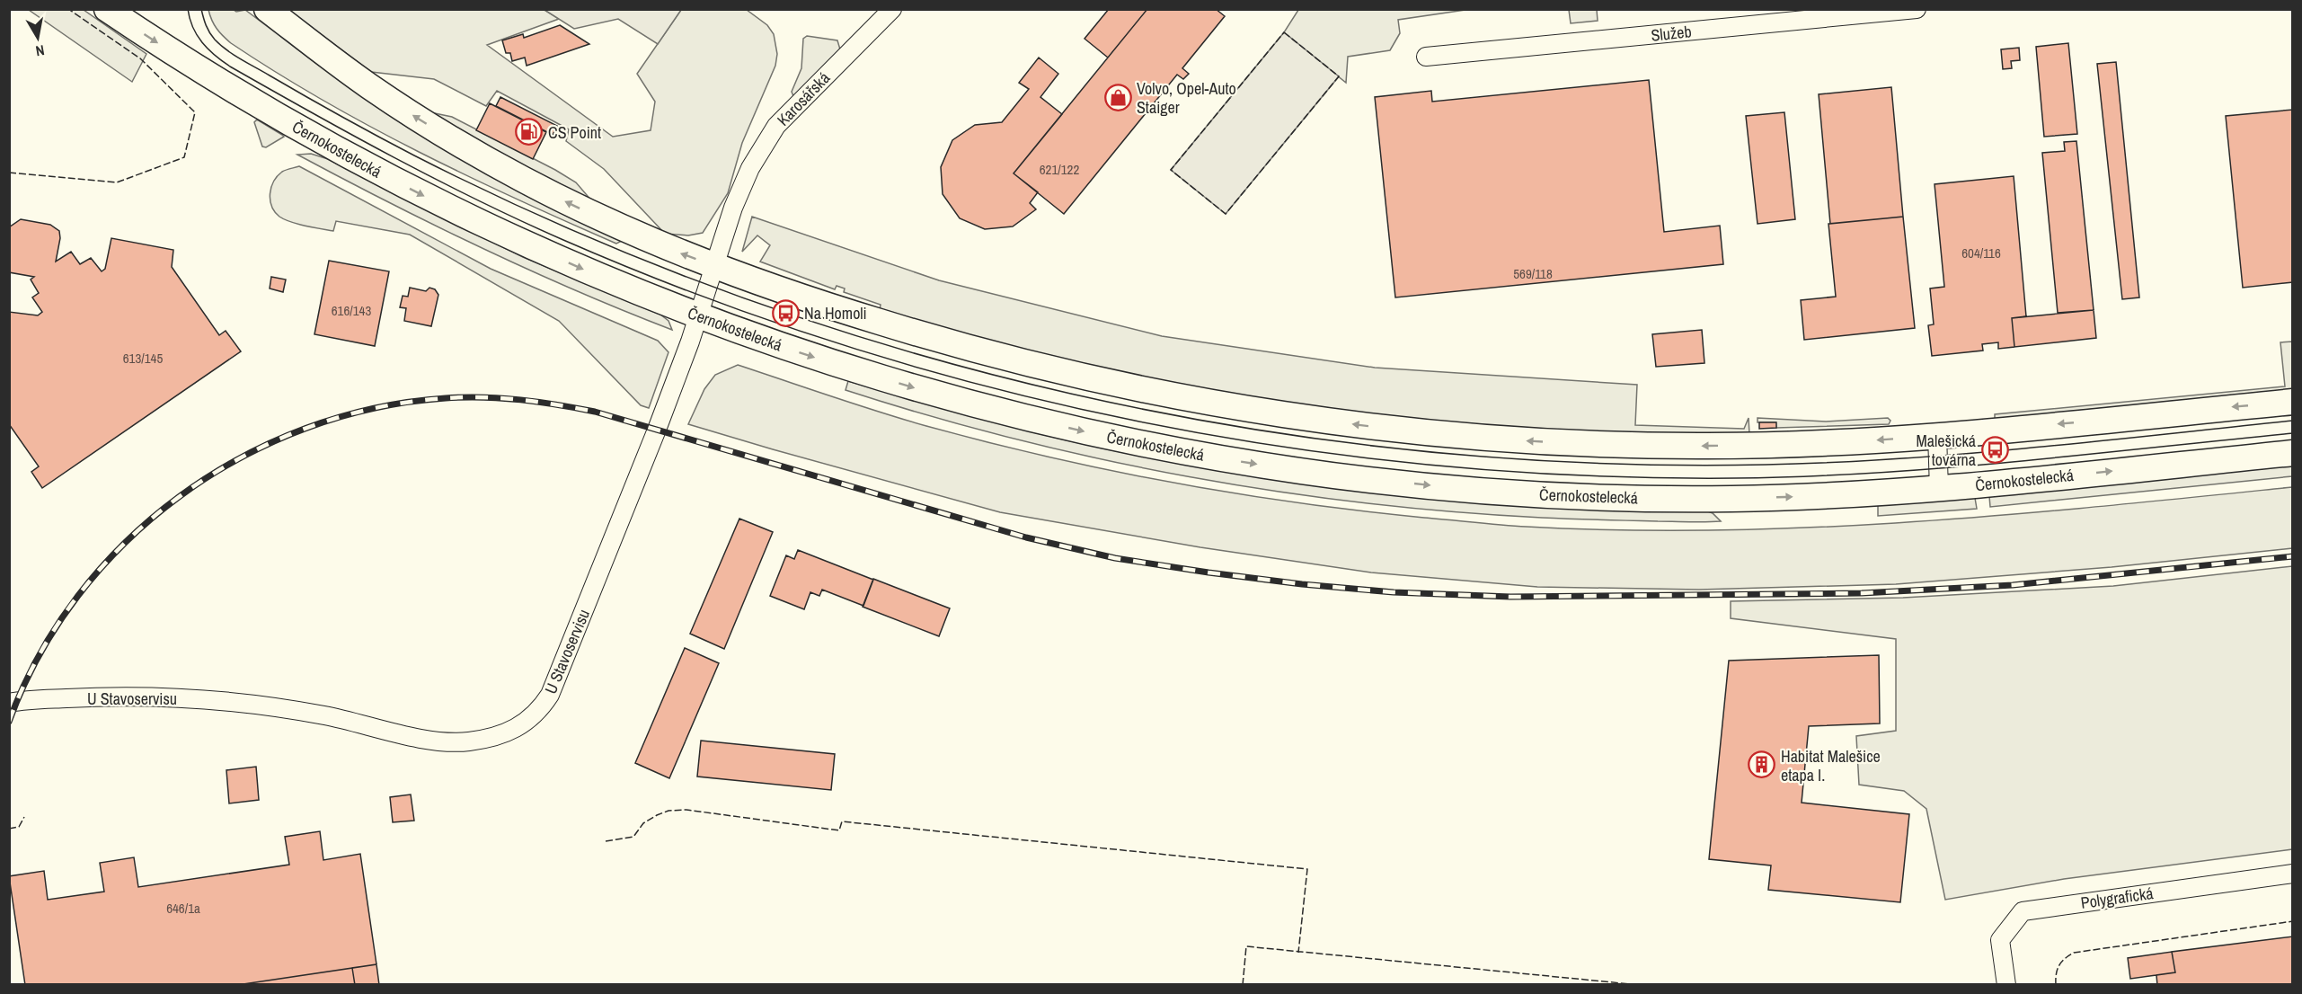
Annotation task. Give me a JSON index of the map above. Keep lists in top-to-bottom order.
{
  "streets": {
    "main road": ["Černokostelecká"],
    "street": [
      "Služeb",
      "Karosářská",
      "U Stavoservisu",
      "Polygrafická"
    ]
  },
  "crossings": [
    ["Karosářská", "U Stavoservisu"],
    ["Černokostelecká", "U Stavoservisu"]
  ],
  "places": {
    "shop": ["Volvo, Opel-Auto Staiger"],
    "fuel station": ["CS Point"],
    "bus stop": ["Na Homoli", "Malešická továrna"],
    "building": ["Habitat Malešice etapa I."]
  },
  "house_numbers": [
    "621/122",
    "604/116",
    "569/118",
    "616/143",
    "613/145",
    "646/1a"
  ],
  "north": "bottom"
}
